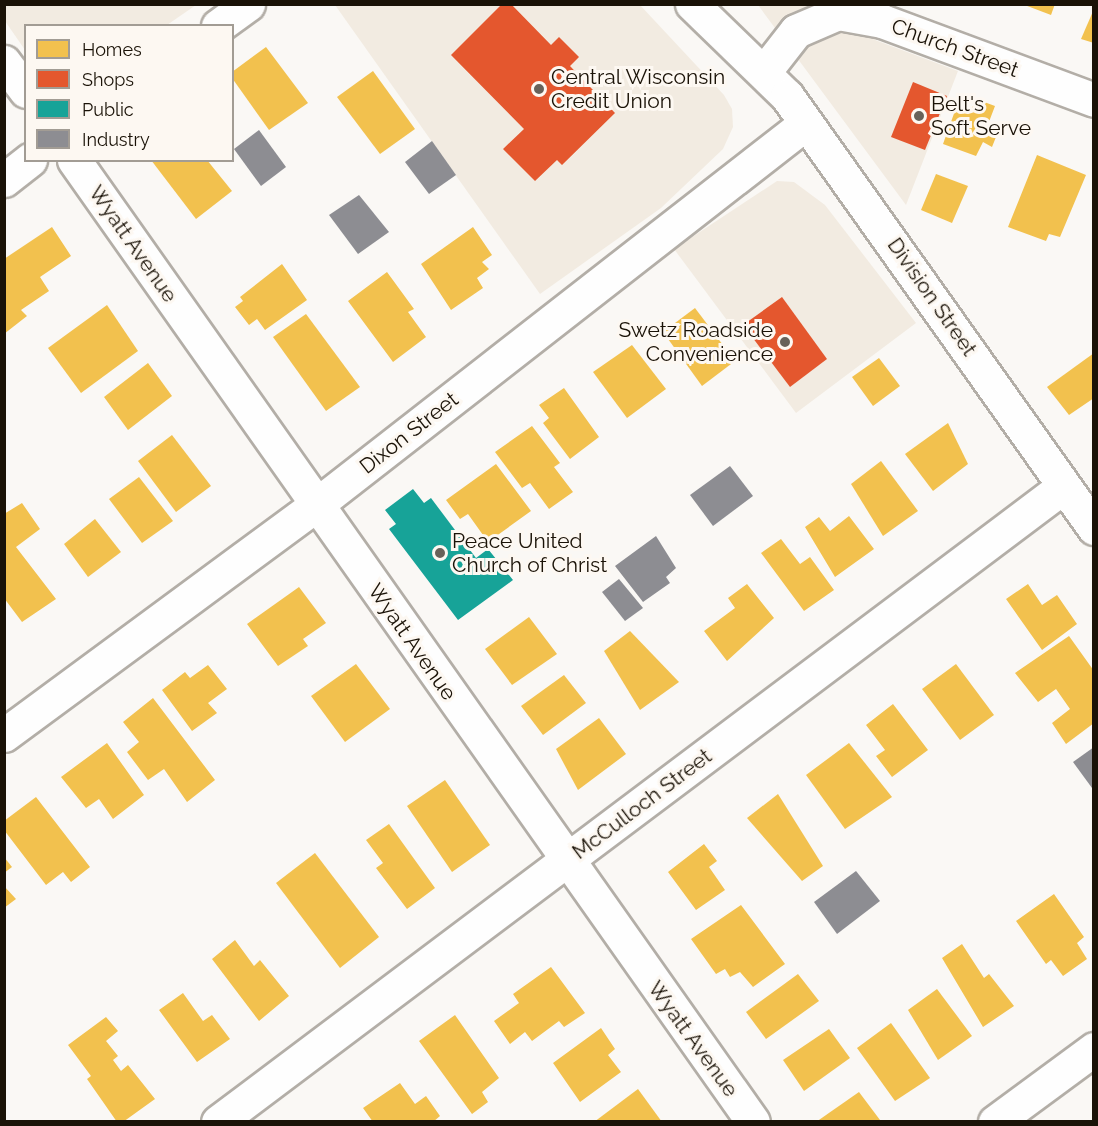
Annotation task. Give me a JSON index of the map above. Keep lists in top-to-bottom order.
{
  "streets": {
    "street": [
      "Church Street",
      "Wyatt Avenue",
      "Division Street",
      "Dixon Street",
      "McCulloch Street"
    ]
  },
  "crossings": [
    ["Church Street", "Division Street"],
    ["Wyatt Avenue", "Dixon Street"],
    ["Wyatt Avenue", "McCulloch Street"],
    ["Division Street", "Dixon Street"],
    ["Division Street", "McCulloch Street"]
  ],
  "places": [
    "Central Wisconsin Credit Union",
    "Belt's Soft Serve",
    "Swetz Roadside Convenience",
    "Peace United Church of Christ"
  ],
  "legend": [
    "Homes",
    "Shops",
    "Public",
    "Industry"
  ]
}
